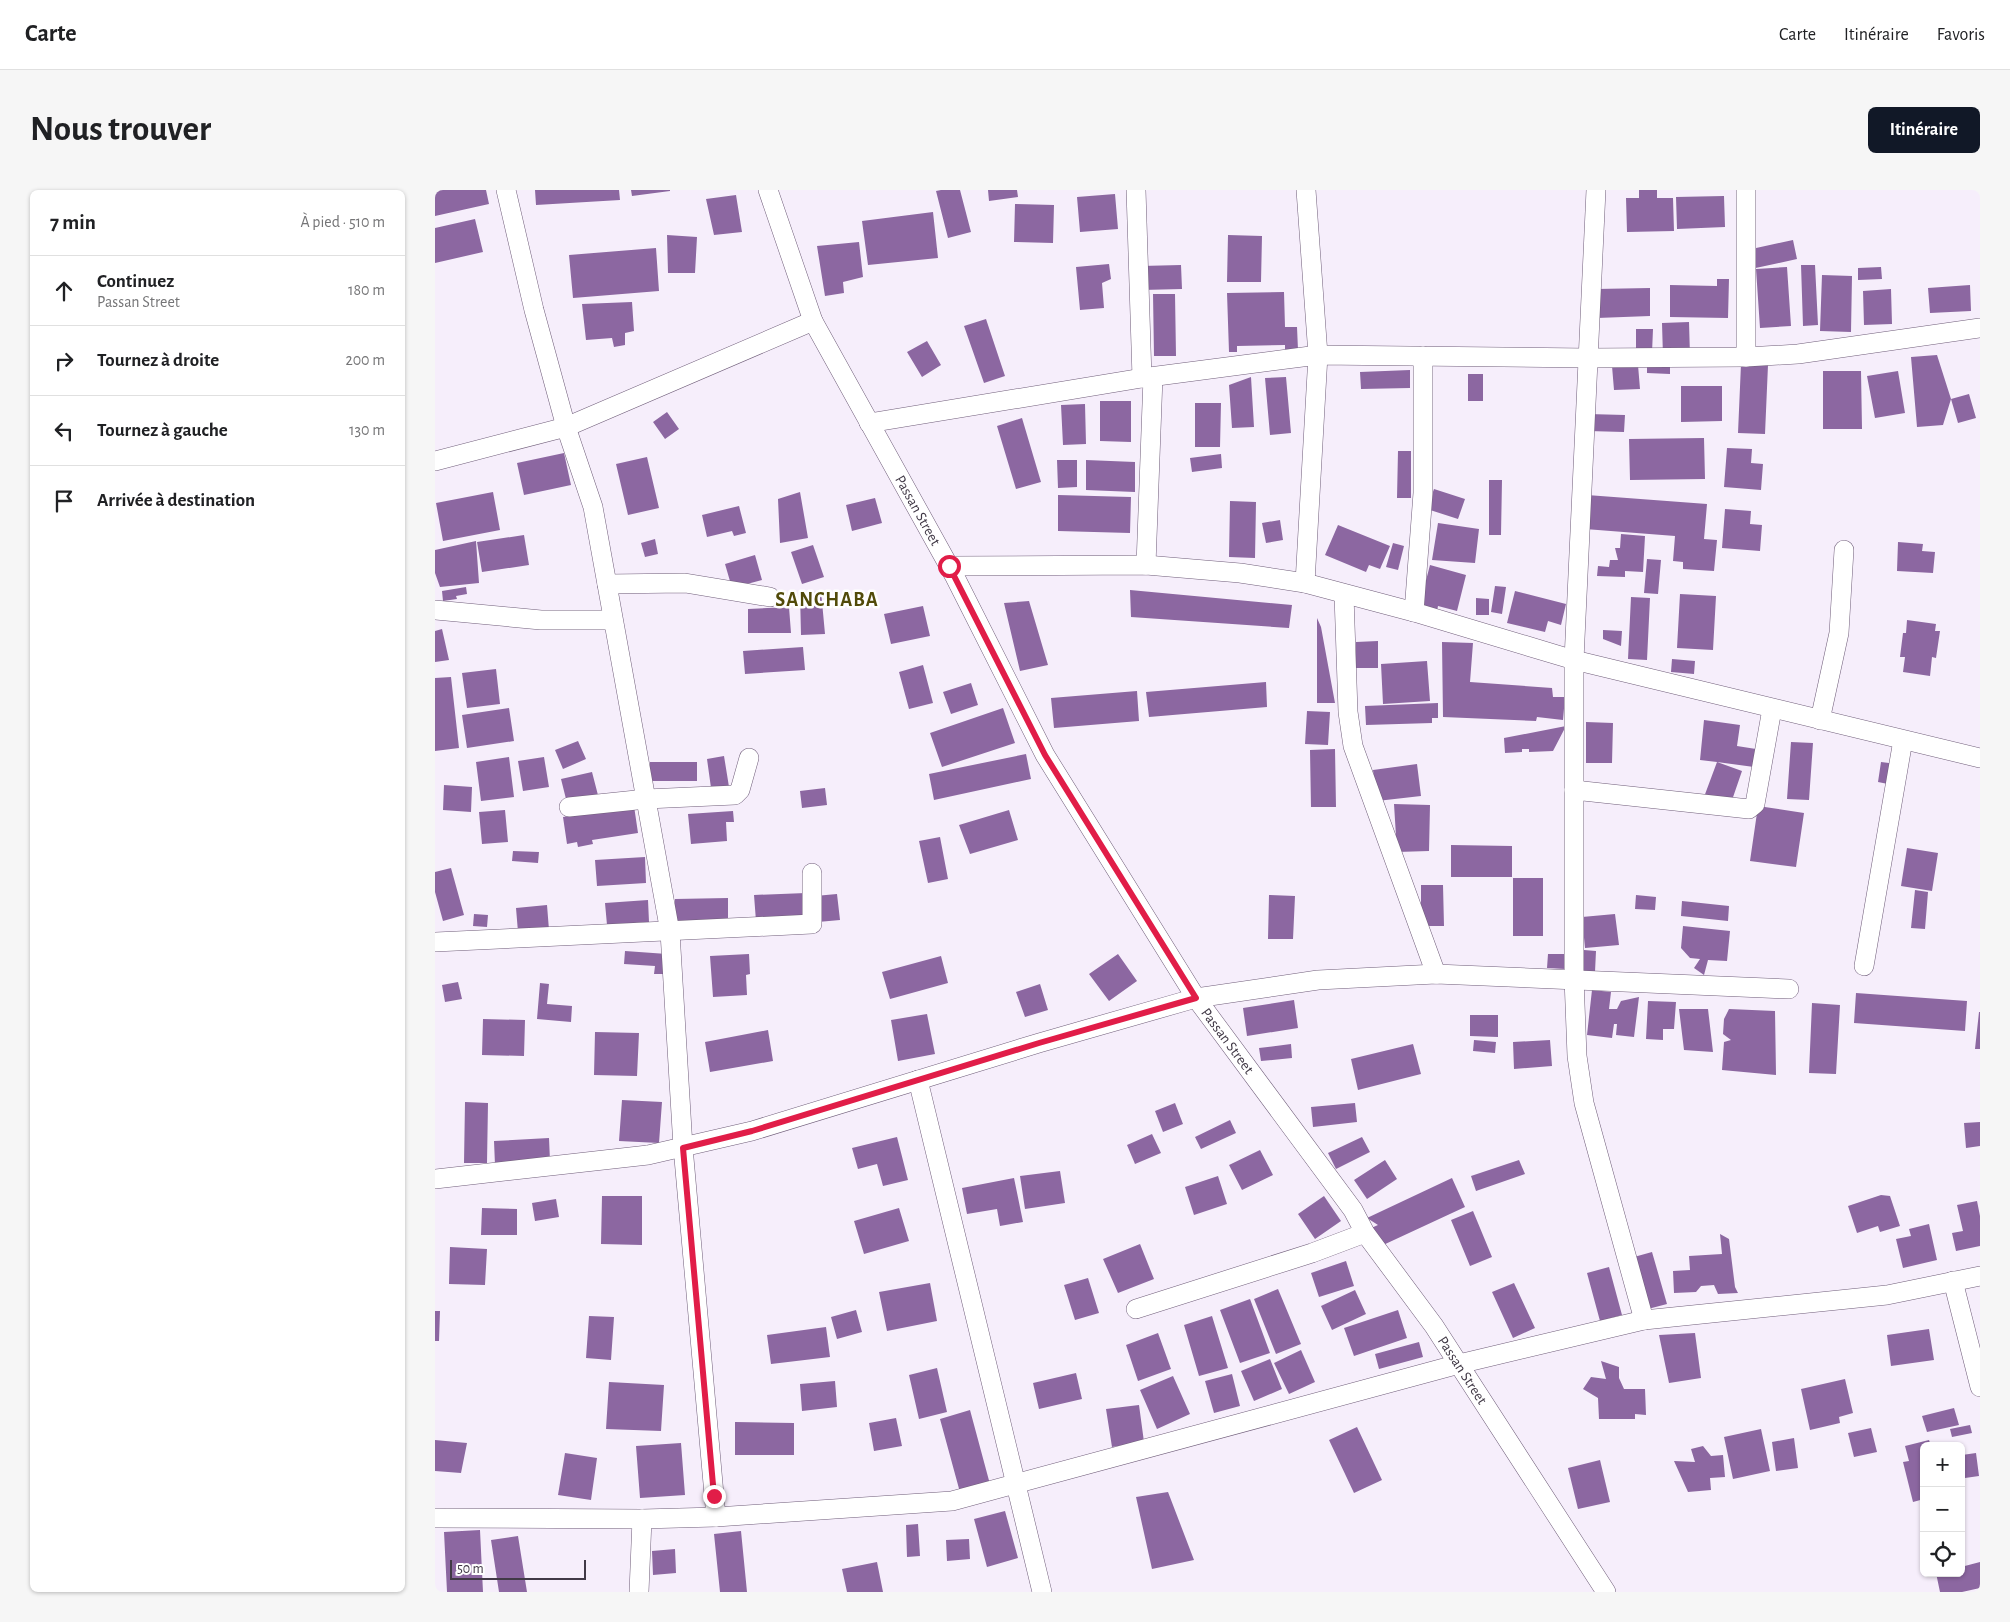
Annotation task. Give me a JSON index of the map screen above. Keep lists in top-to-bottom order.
{
  "streets": {
    "street": ["Passan Street"]
  },
  "districts": ["SANCHABA"],
  "scale_bar": "50 m",
  "page": {
    "header": "Carte",
    "nav": ["Carte", "Itinéraire", "Favoris"],
    "buttons": "Itinéraire",
    "title": "Nous trouver",
    "heading": ["7 min", "À pied · 510 m"],
    "list": [
      ["Continuez", "Passan Street", "180 m"],
      ["Tournez à droite", "200 m"],
      ["Tournez à gauche", "130 m"],
      "Arrivée à destination"
    ],
    "map_buttons": ["+", "−"],
    "scale": "50 m"
  }
}
